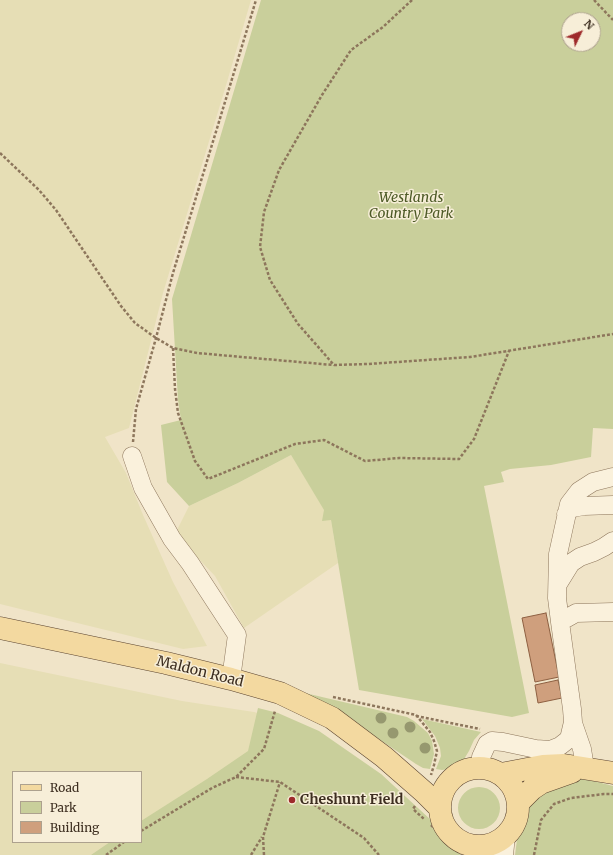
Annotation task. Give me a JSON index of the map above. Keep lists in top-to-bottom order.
{
  "streets": {
    "main road": ["Maldon Road"]
  },
  "parks": ["Westlands Country Park"],
  "places": ["Cheshunt Field"],
  "legend": ["Road", "Park", "Building"],
  "north": "top right"
}
